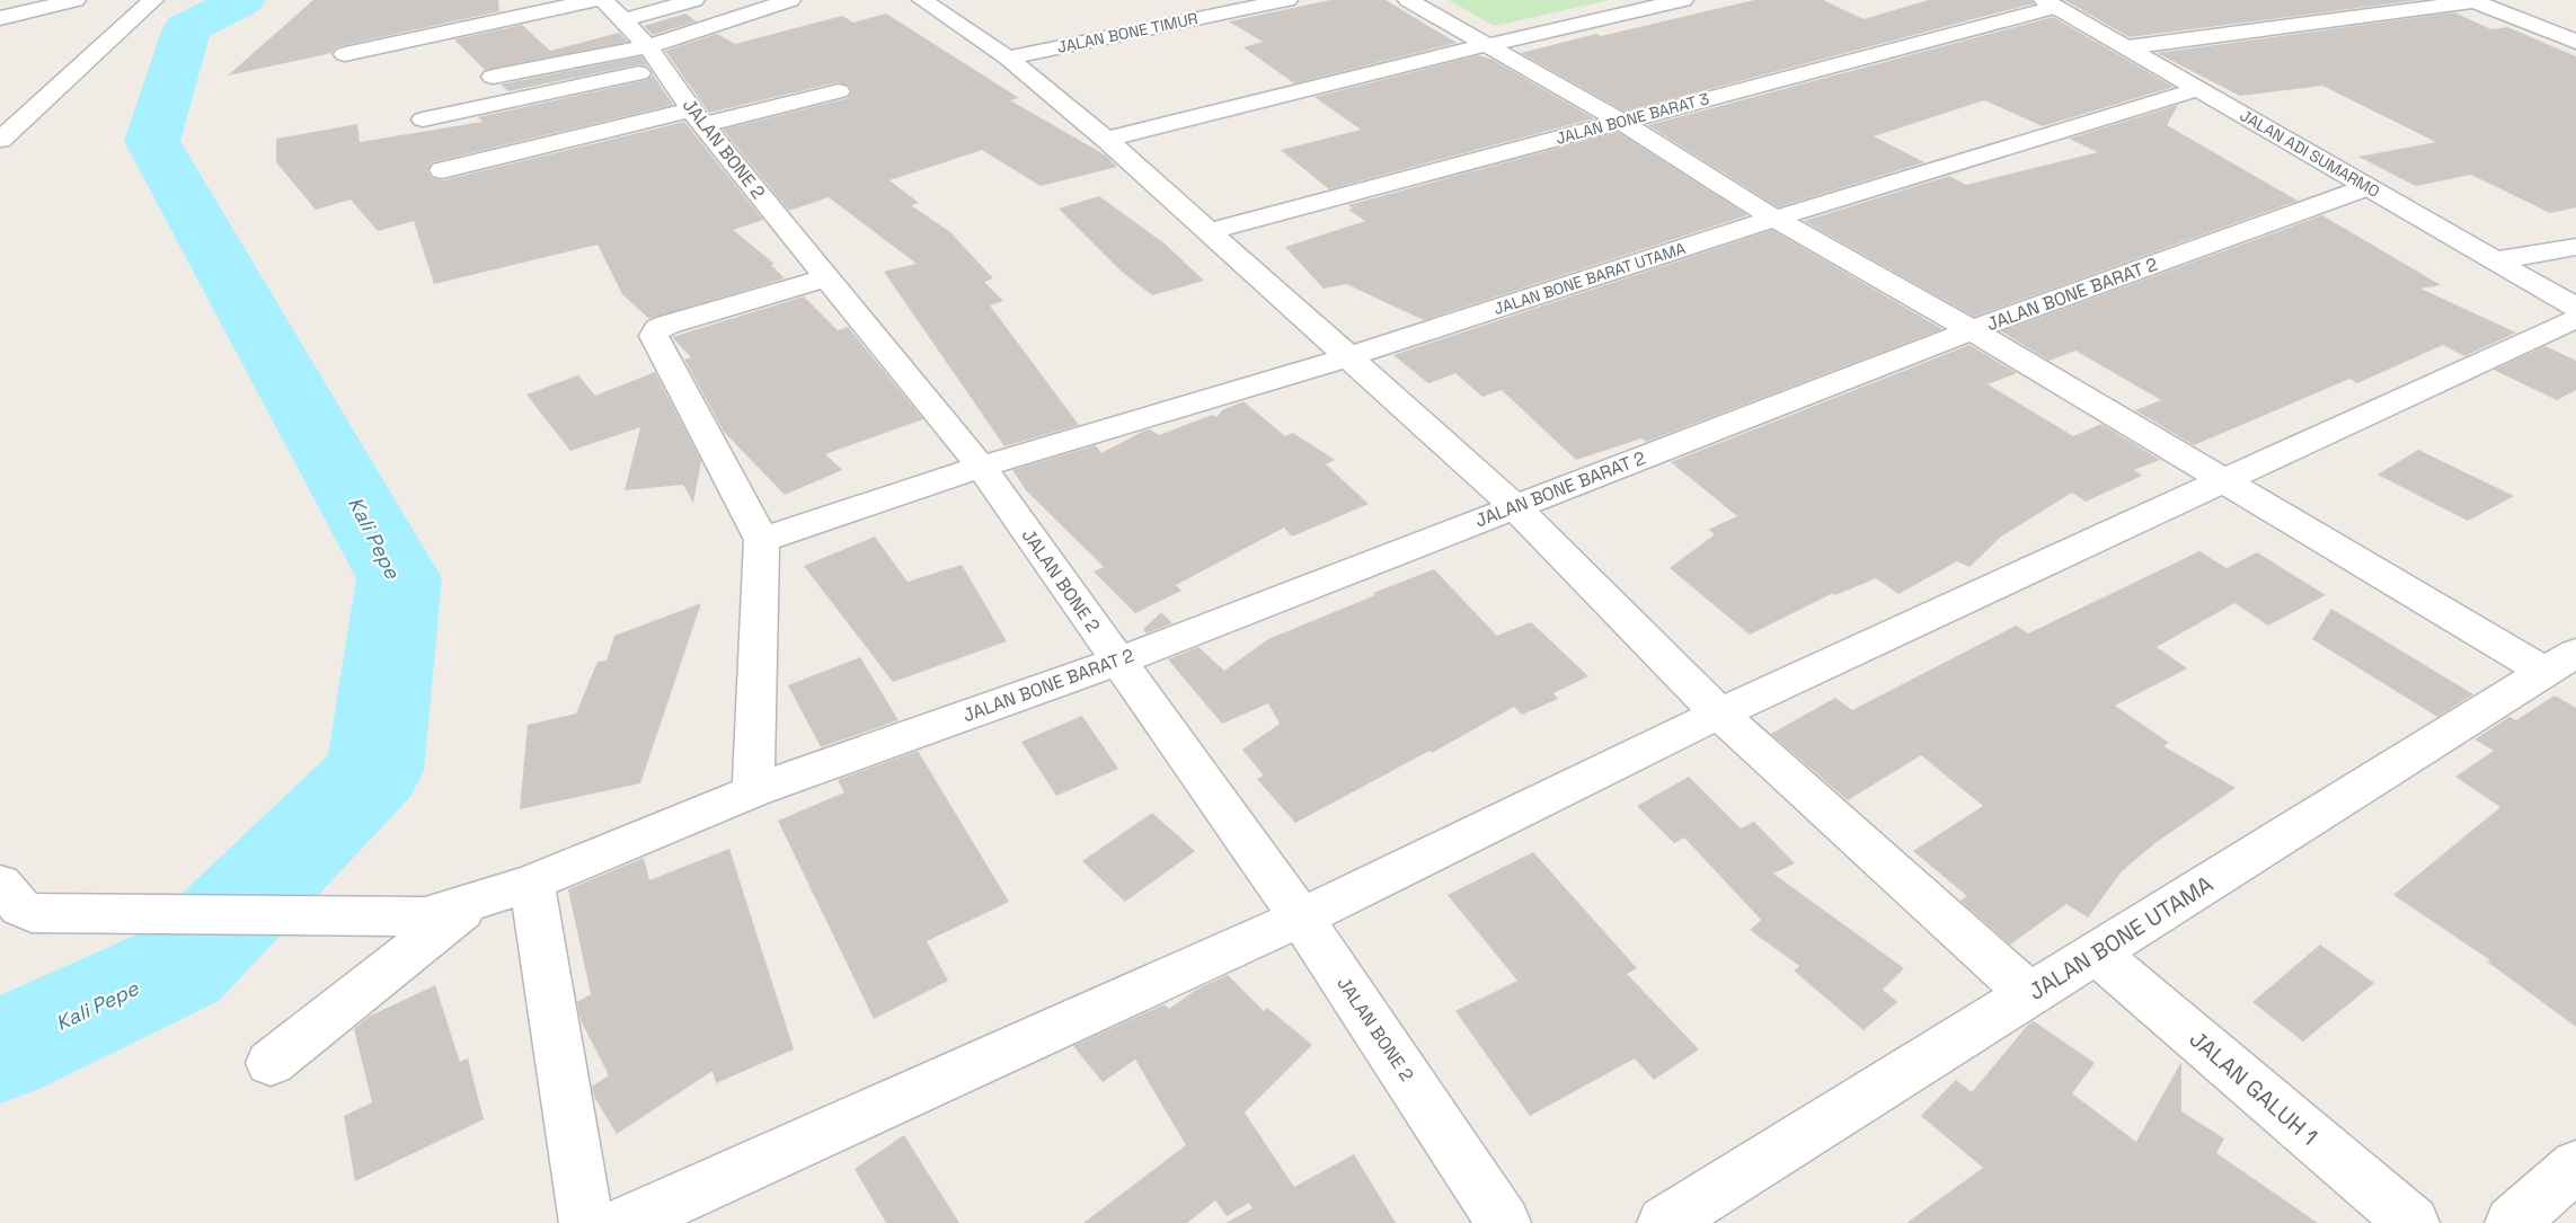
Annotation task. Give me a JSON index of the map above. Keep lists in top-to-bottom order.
{
  "streets": {
    "street": [
      "JALAN BONE TIMUR",
      "JALAN BONE BARAT 3",
      "JALAN BONE 2",
      "JALAN ADI SUMARMO",
      "JALAN BONE BARAT UTAMA",
      "JALAN BONE BARAT 2",
      "JALAN BONE UTAMA",
      "JALAN GALUH 1"
    ]
  },
  "crossings": [
    ["JALAN BONE BARAT 3", "JALAN ADI SUMARMO"],
    ["JALAN BONE 2", "JALAN BONE BARAT UTAMA"],
    ["JALAN BONE 2", "JALAN BONE BARAT 2"],
    ["JALAN ADI SUMARMO", "JALAN BONE BARAT UTAMA"],
    ["JALAN ADI SUMARMO", "JALAN BONE BARAT 2"],
    ["JALAN BONE UTAMA", "JALAN GALUH 1"]
  ],
  "water": ["Kali Pepe"]
}
